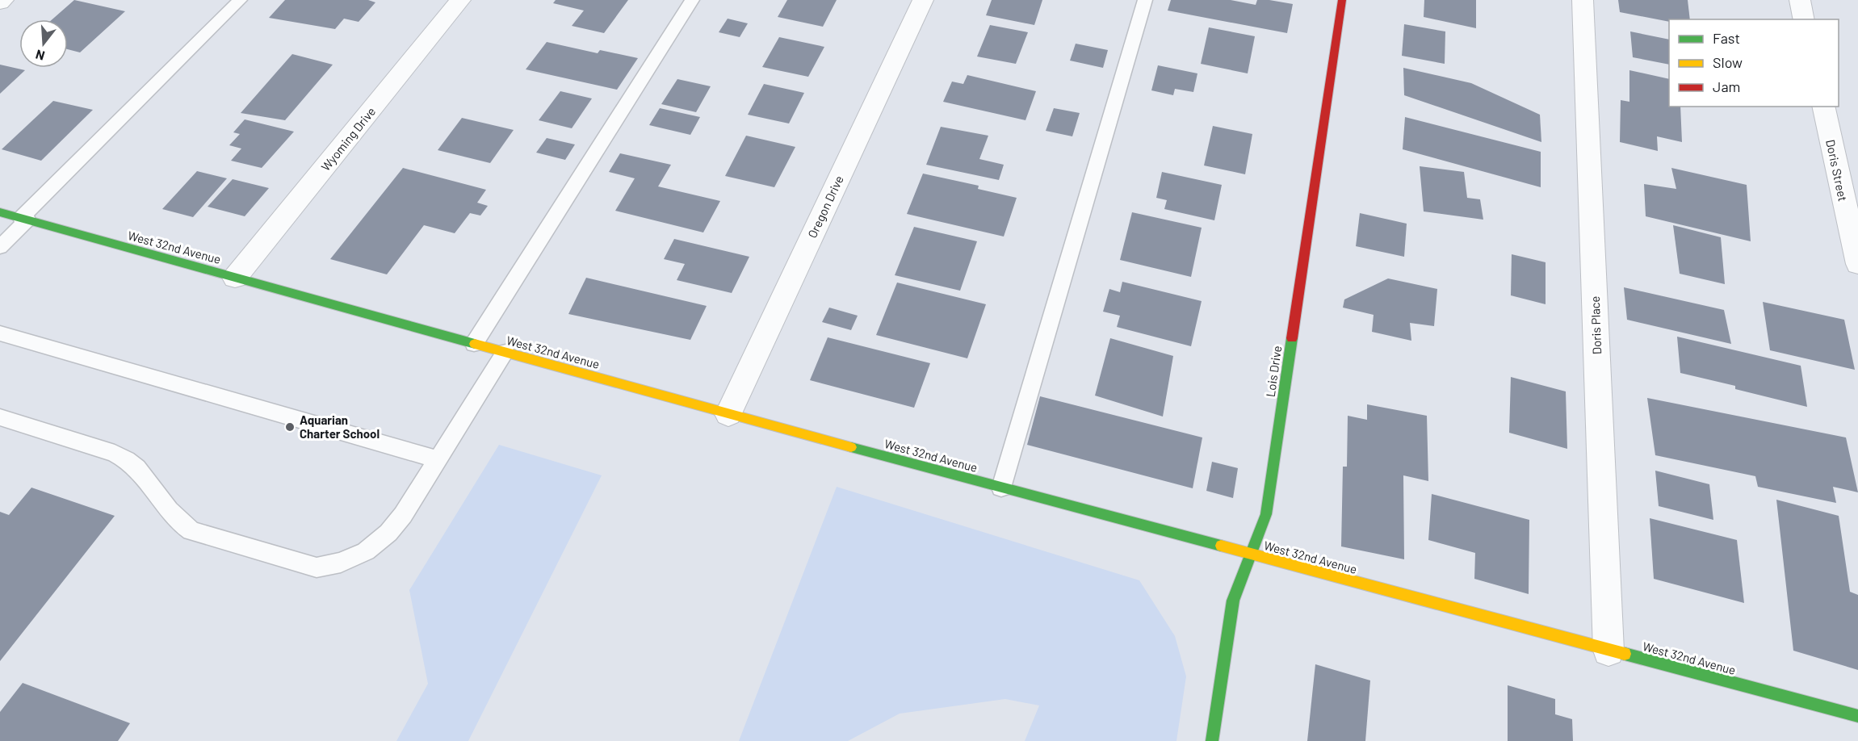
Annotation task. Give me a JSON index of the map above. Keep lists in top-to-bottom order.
{
  "streets": {
    "street": [
      "Wyoming Drive",
      "Doris Street",
      "Oregon Drive",
      "West 32nd Avenue",
      "Doris Place",
      "Lois Drive"
    ]
  },
  "crossings": [
    ["Wyoming Drive", "West 32nd Avenue"],
    ["Oregon Drive", "West 32nd Avenue"],
    ["West 32nd Avenue", "Doris Place"],
    ["West 32nd Avenue", "Lois Drive"]
  ],
  "places": ["Aquarian Charter School"],
  "legend": ["Fast", "Slow", "Jam"],
  "north": "bottom"
}
